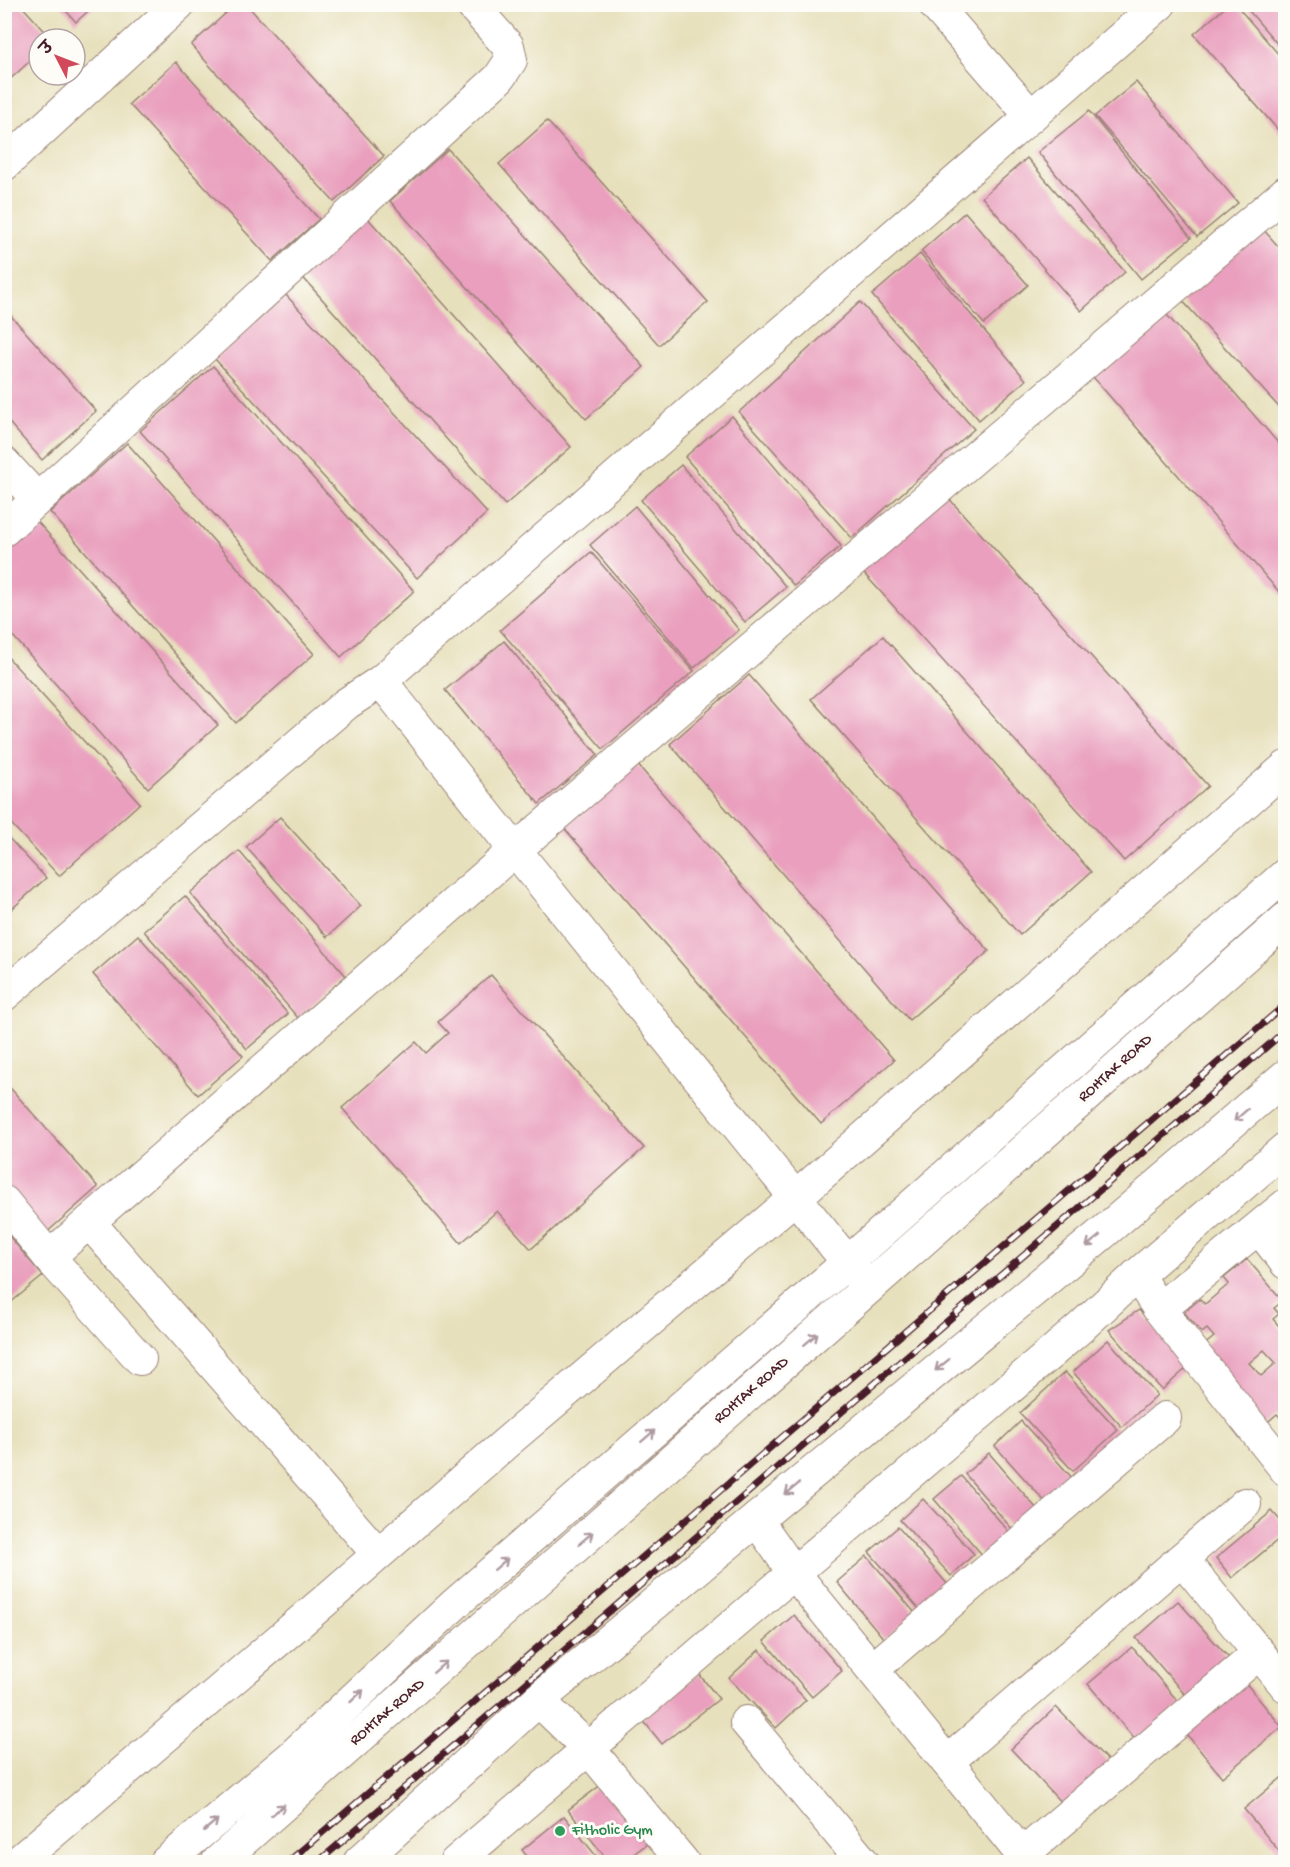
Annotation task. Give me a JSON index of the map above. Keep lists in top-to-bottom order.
{
  "streets": {
    "highway": ["ROHTAK ROAD"]
  },
  "places": ["Fitholic Gym"],
  "north": "top left"
}
